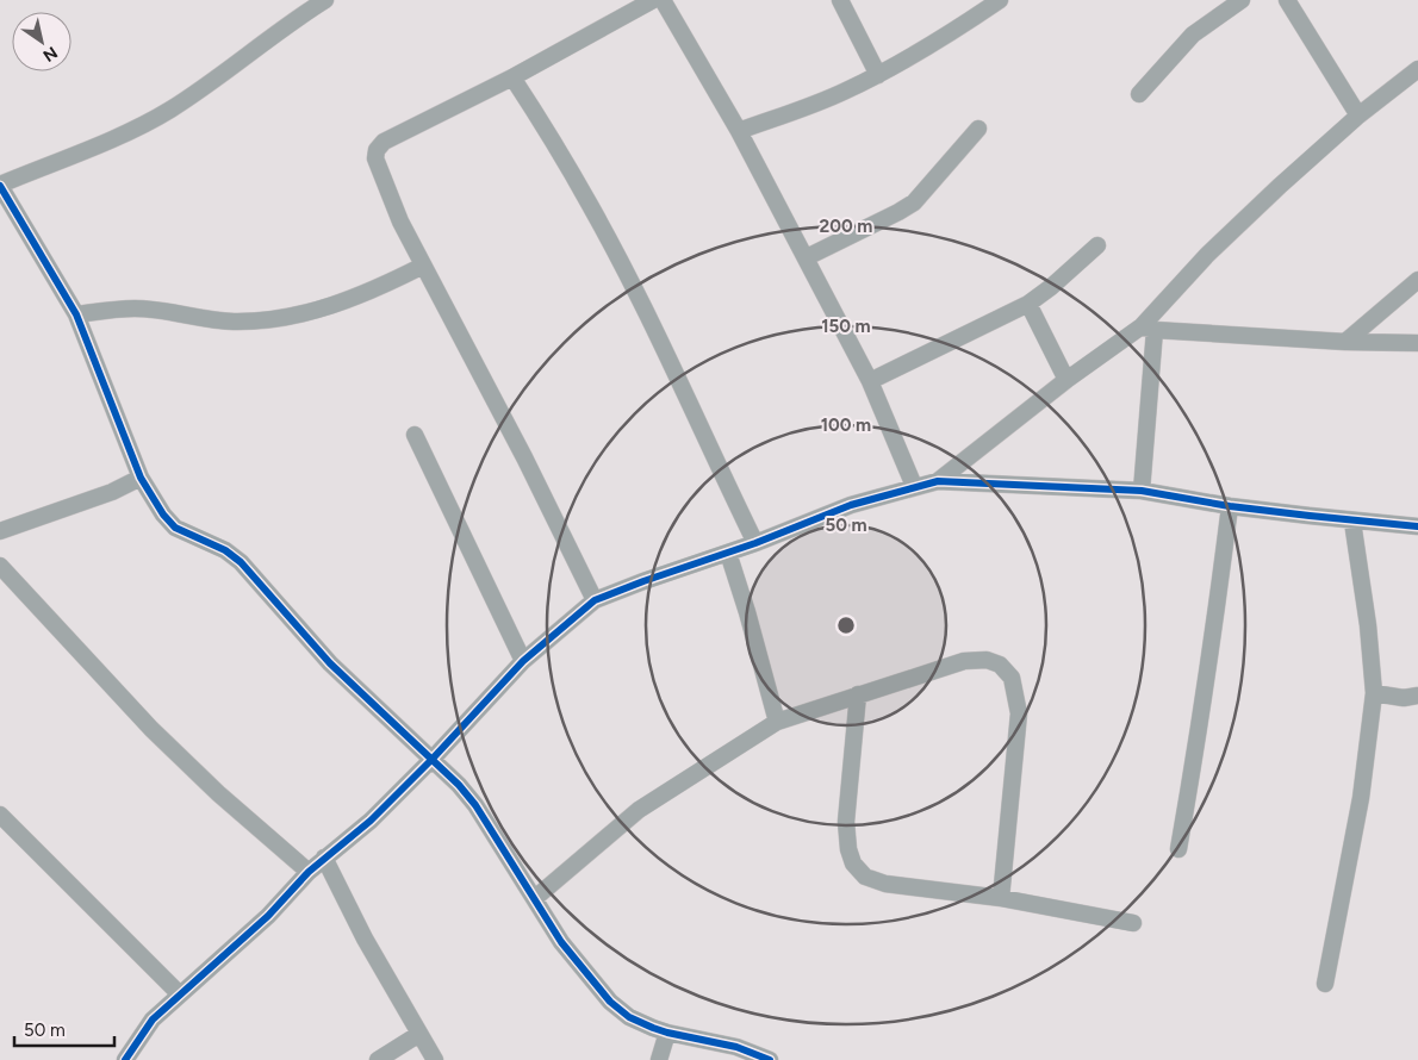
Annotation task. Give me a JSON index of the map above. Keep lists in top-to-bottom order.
{
  "scale_bar": "50 m",
  "north": "bottom right",
  "rings": [
    "200 m",
    "150 m",
    "100 m",
    "50 m"
  ]
}
